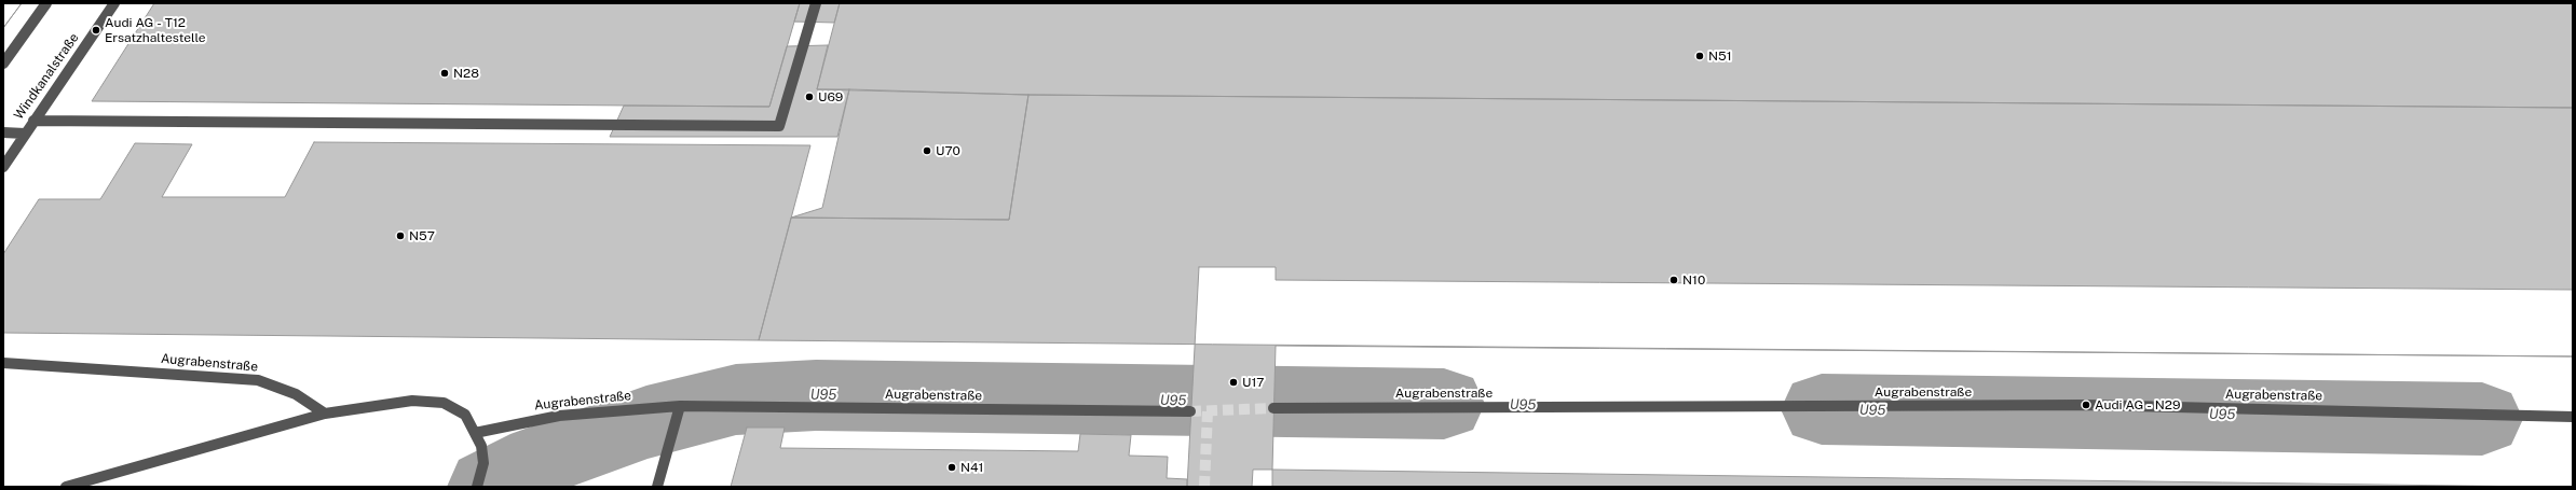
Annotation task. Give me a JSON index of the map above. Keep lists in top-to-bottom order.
{
  "streets": {
    "lane": ["Windkanalstraße", "Augrabenstraße"]
  },
  "water": ["U95"],
  "places": [
    "Audi AG - T12 Ersatzhaltestelle",
    "N51",
    "N28",
    "U69",
    "U70",
    "N57",
    "N10",
    "U17",
    "Audi AG - N29",
    "N41"
  ]
}
